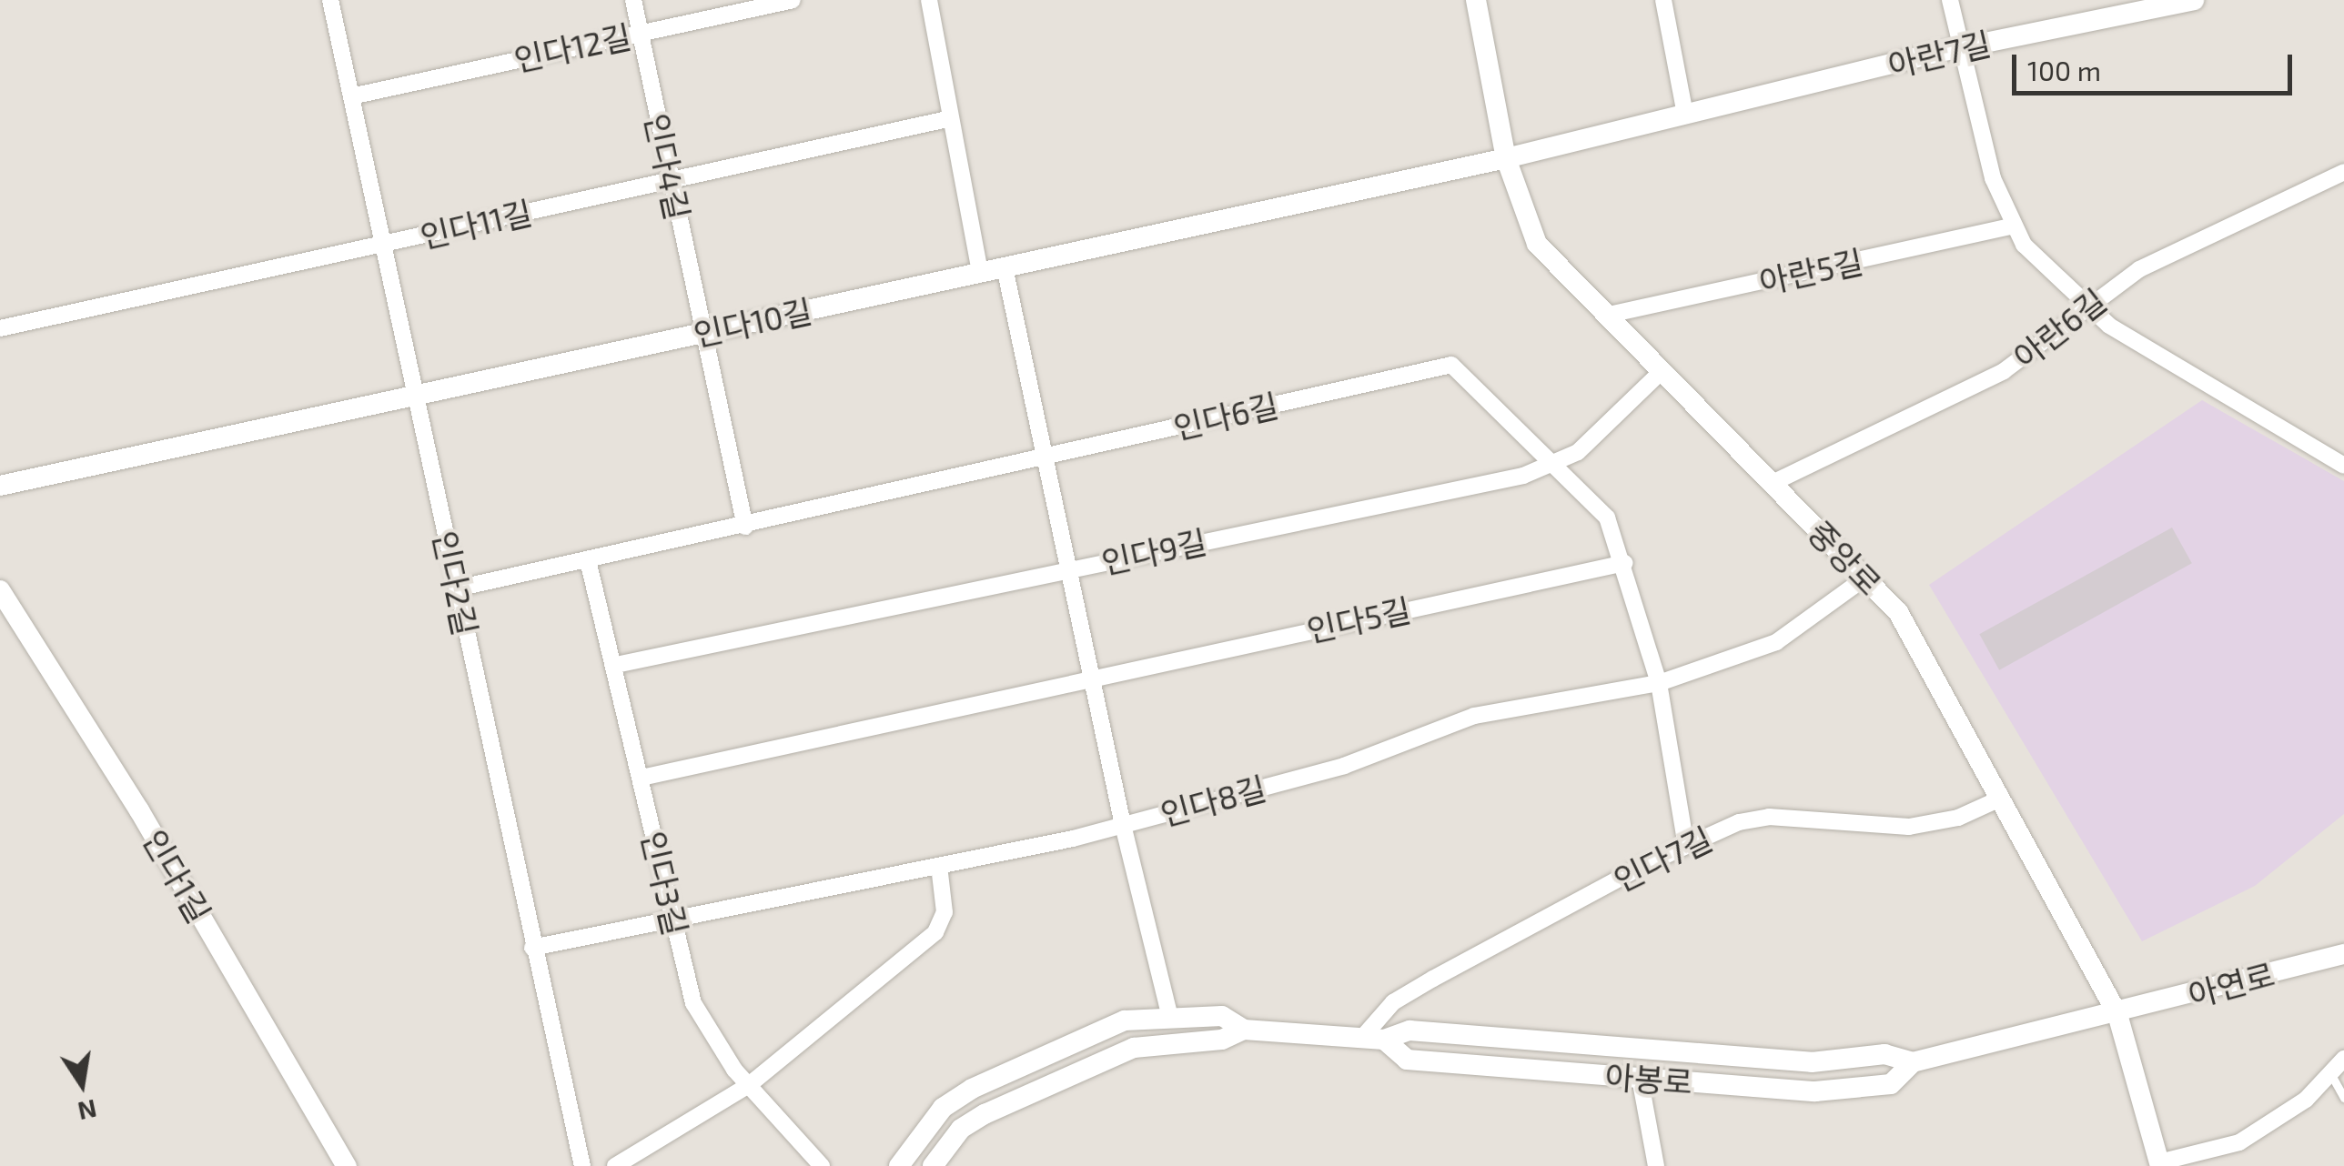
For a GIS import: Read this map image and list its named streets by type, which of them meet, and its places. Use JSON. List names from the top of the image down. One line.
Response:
{"streets":{"main road":["아란7길","인다10길","중앙로","인다1길","아연로","아봉로"],"street":["인다12길","인다4길","인다11길","아란5길","아란6길","인다6길","인다9길","인다2길","인다5길","인다8길","인다7길","인다3길"]},"crossings":[["인다12길","인다4길"],["인다12길","인다2길"],["아란7길","인다10길"],["아란7길","중앙로"],["인다4길","인다11길"],["인다4길","인다10길"],["인다4길","인다6길"],["인다11길","인다2길"],["아란5길","중앙로"],["인다10길","중앙로"],["인다10길","인다2길"],["아란6길","중앙로"],["인다6길","인다9길"],["인다6길","인다2길"],["인다6길","인다5길"],["인다6길","인다8길"],["인다6길","인다7길"],["인다6길","인다3길"],["인다9길","중앙로"],["인다9길","인다3길"],["중앙로","인다8길"],["중앙로","인다7길"],["중앙로","아연로"],["중앙로","아봉로"],["인다2길","인다8길"],["인다5길","인다3길"],["인다8길","인다3길"],["인다7길","아봉로"],["아연로","아봉로"]],"scale_bar":"100 m","north":"bottom"}
